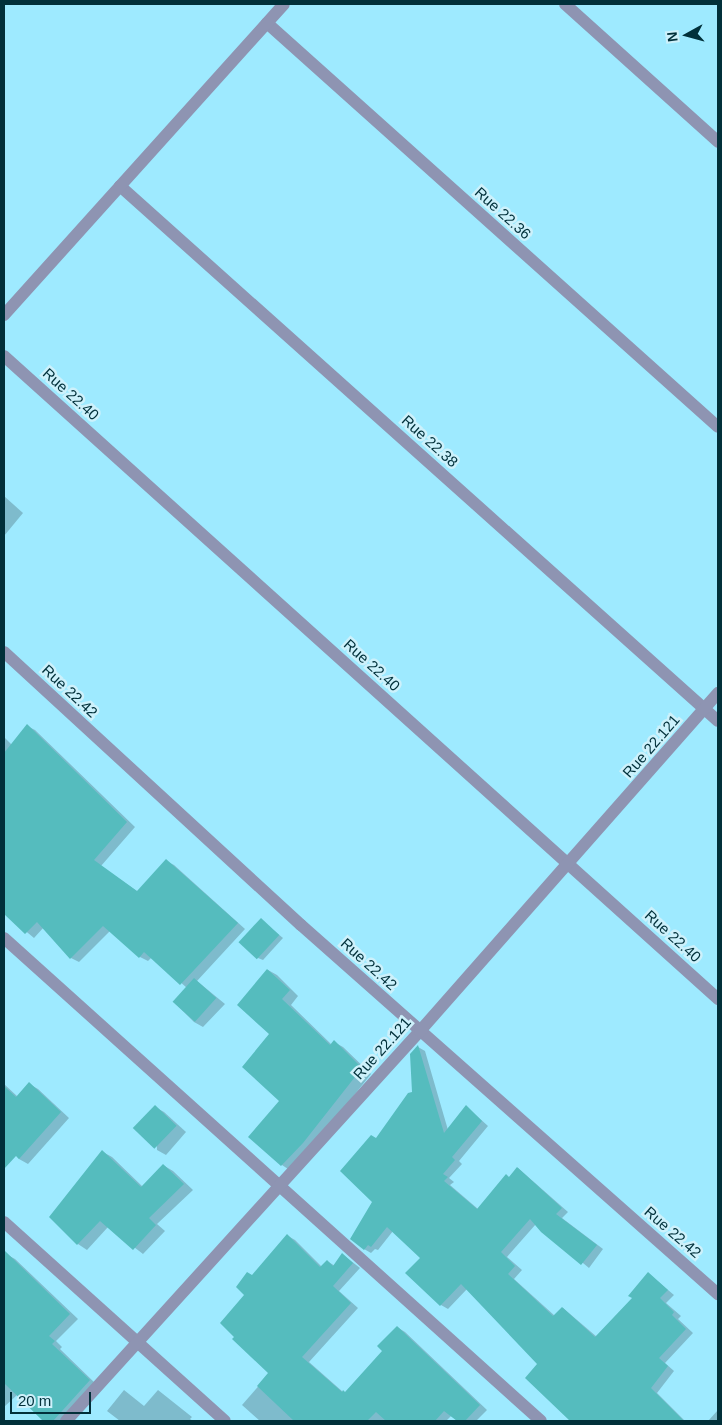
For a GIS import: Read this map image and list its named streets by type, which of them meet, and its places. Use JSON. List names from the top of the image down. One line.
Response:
{"streets":{"street":["Rue 22.36","Rue 22.40","Rue 22.38","Rue 22.42","Rue 22.121"]},"crossings":[["Rue 22.40","Rue 22.121"],["Rue 22.38","Rue 22.121"],["Rue 22.42","Rue 22.121"]],"scale_bar":"20 m","north":"left"}
